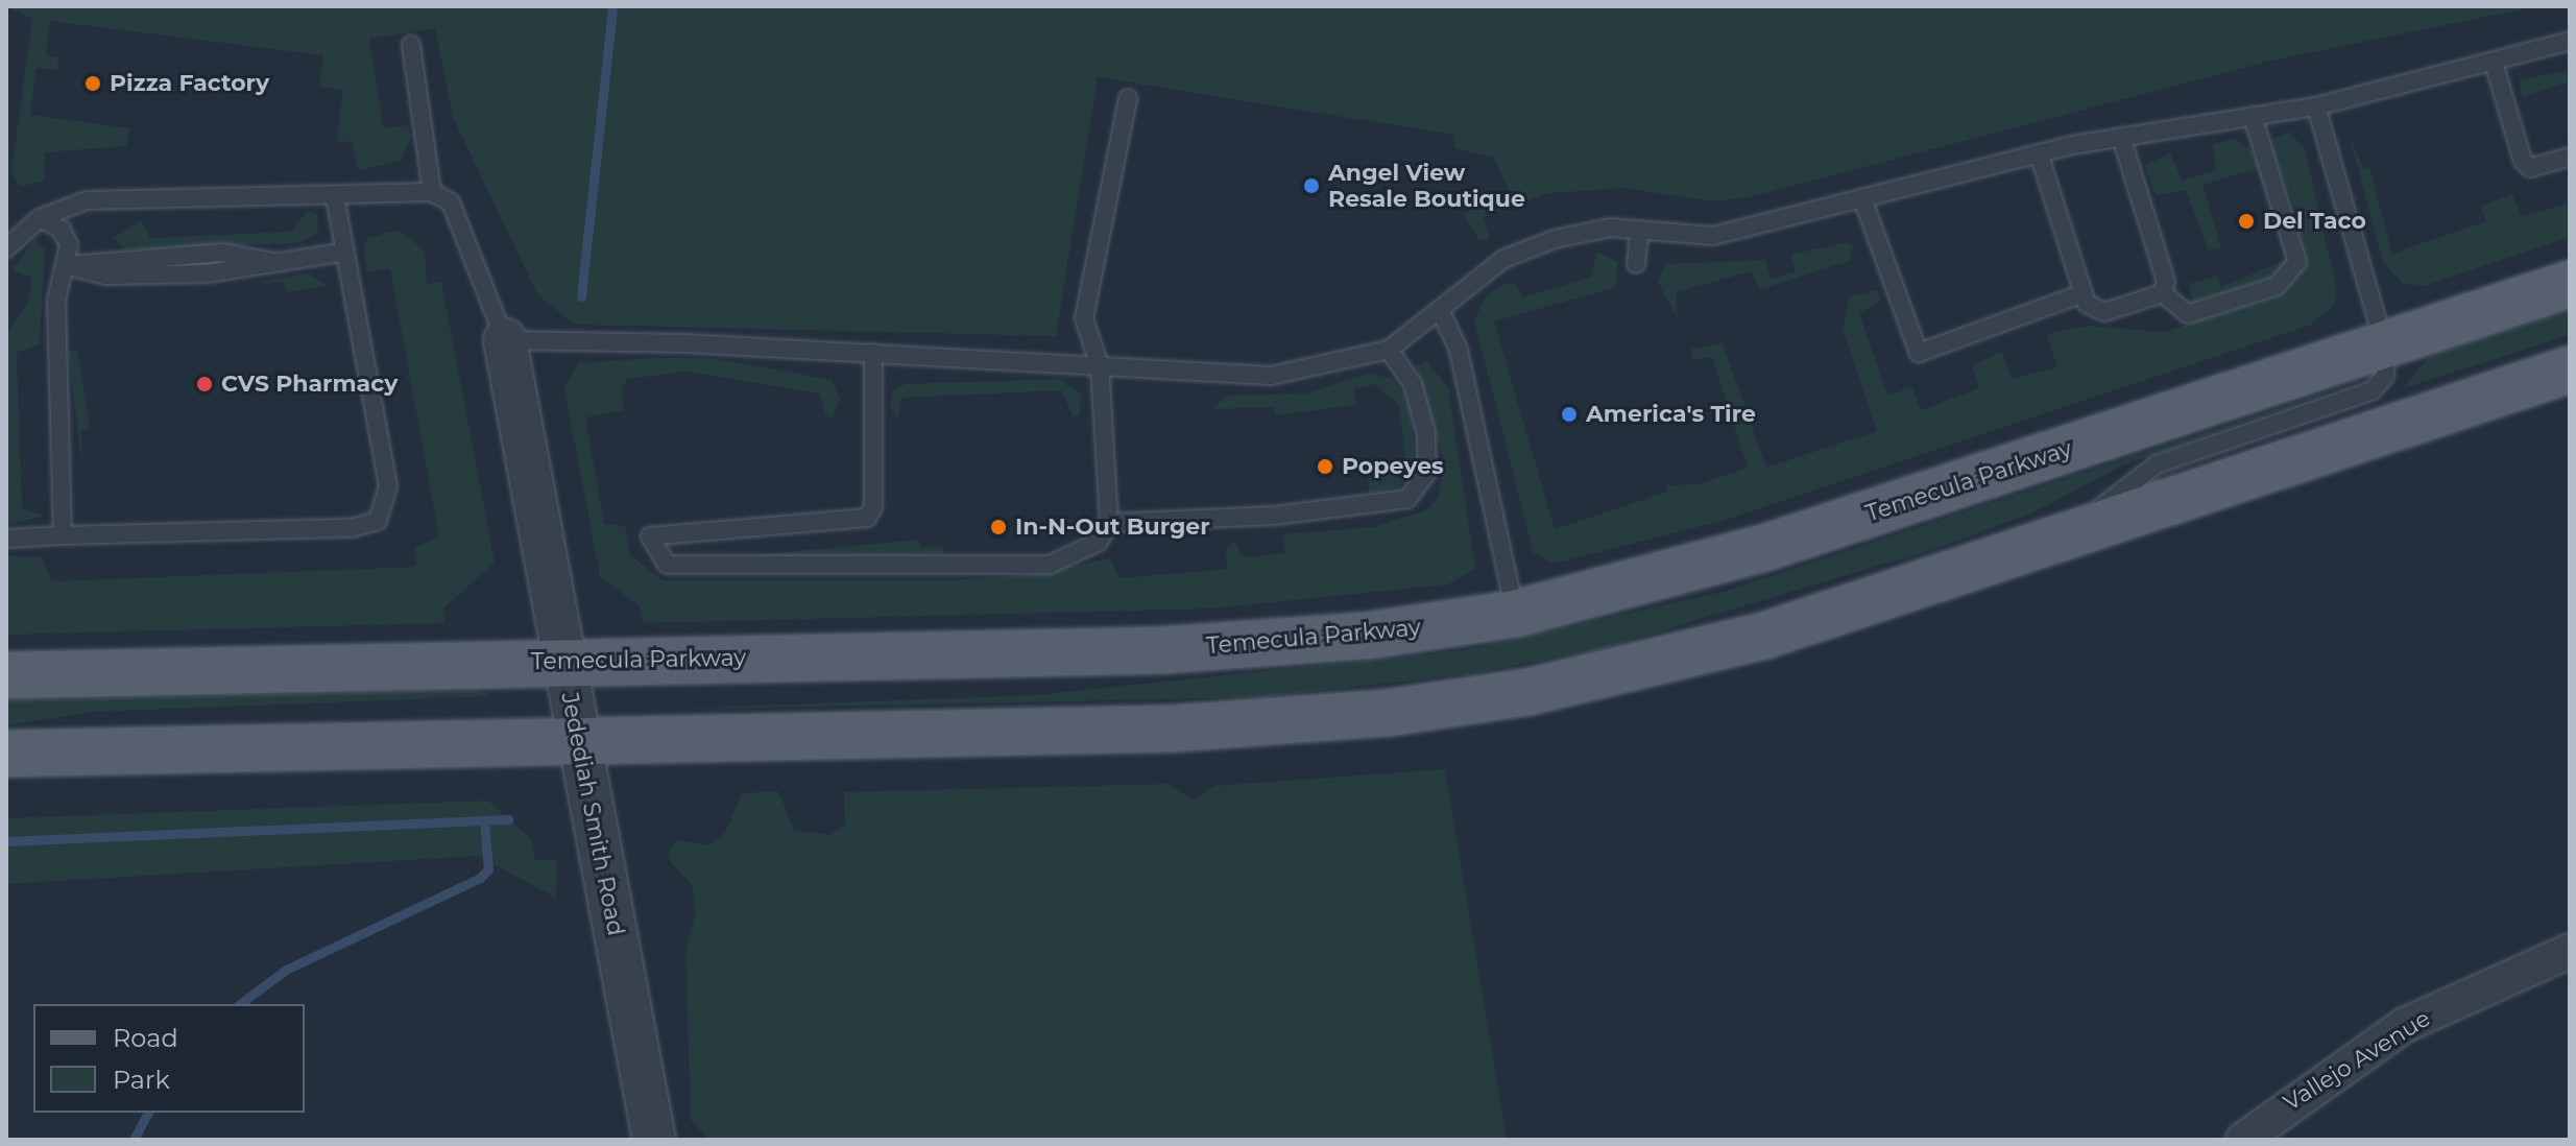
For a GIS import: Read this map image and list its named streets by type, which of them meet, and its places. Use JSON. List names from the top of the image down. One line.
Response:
{"streets":{"main road":["Temecula Parkway"],"street":["Jedediah Smith Road","Vallejo Avenue"]},"crossings":[["Temecula Parkway","Jedediah Smith Road"]],"places":["Pizza Factory","Angel View Resale Boutique","Del Taco","CVS Pharmacy","America's Tire","Popeyes","In-N-Out Burger"],"legend":["Road","Park"]}
